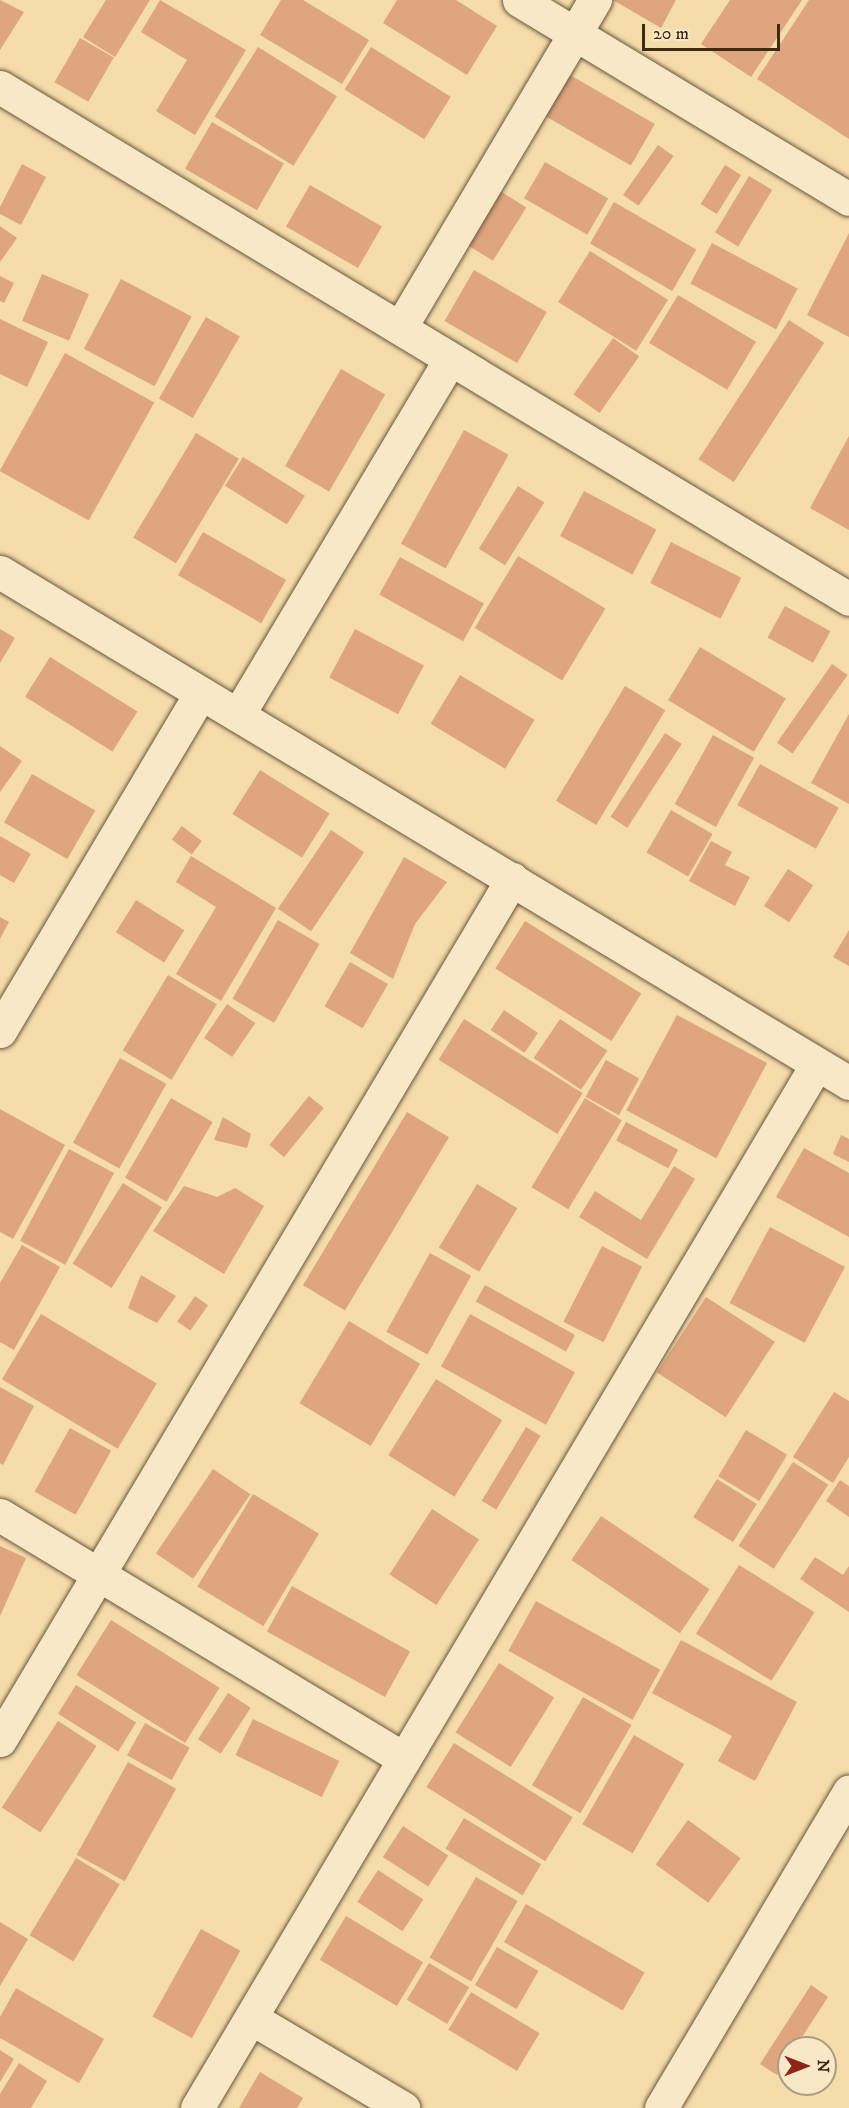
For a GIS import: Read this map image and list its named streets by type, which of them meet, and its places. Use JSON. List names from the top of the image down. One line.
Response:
{"scale_bar":"20 m","north":"right"}
